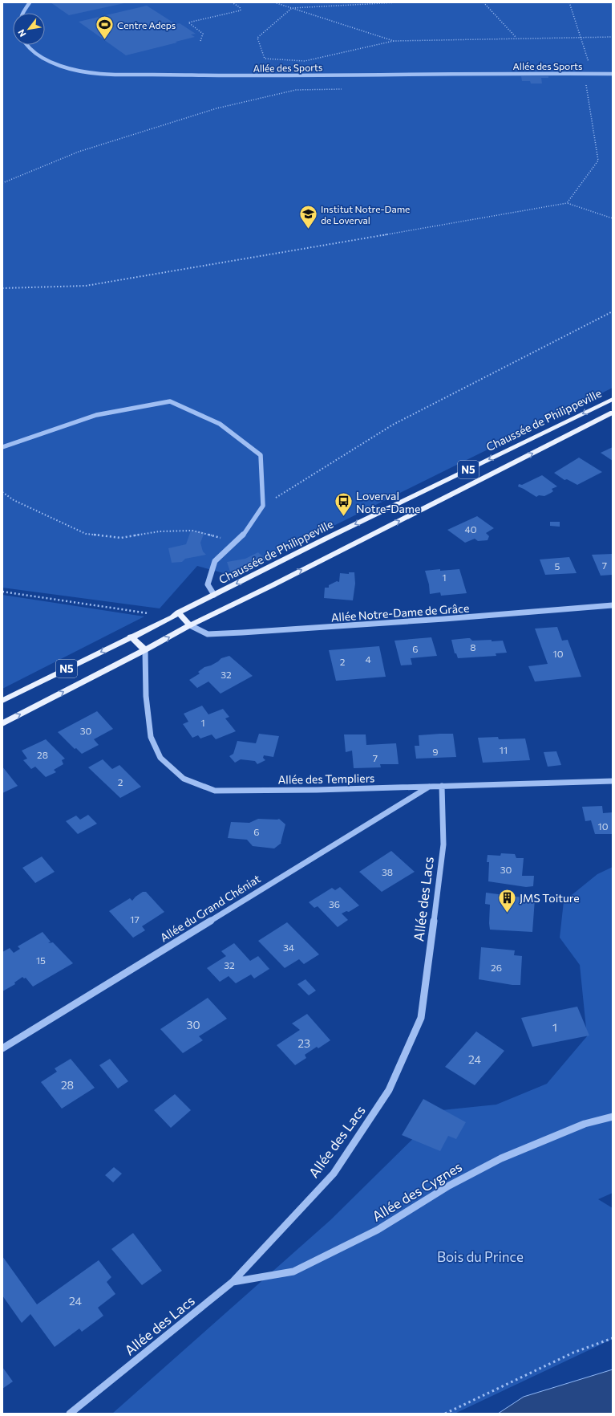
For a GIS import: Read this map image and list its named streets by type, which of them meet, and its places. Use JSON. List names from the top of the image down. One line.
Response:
{"streets":{"main road":["Chaussée de Philippeville","N5"],"street":["Allée des Sports","Allée Notre-Dame de Grâce","Allée des Templiers","Allée des Lacs","Allée du Grand Chéniat","Allée des Cygnes"]},"crossings":[["N5","Allée Notre-Dame de Grâce"],["N5","Allée des Templiers"],["Allée des Templiers","Allée des Lacs"],["Allée des Templiers","Allée du Grand Chéniat"],["Allée des Lacs","Allée des Cygnes"]],"parks":["Bois du Prince"],"places":{"sports":["Centre Adeps"],"school or university":["Institut Notre-Dame de Loverval"],"bus stop":["Loverval Notre-Dame"],"building":["JMS Toiture"]},"house_numbers":["40","7","5","1","8","6","10","4","2","32","1","30","11","9","28","7","2","10","6","30","38","36","17","34","15","32","26","30","1","23","24","28","24"],"north":"bottom left"}
